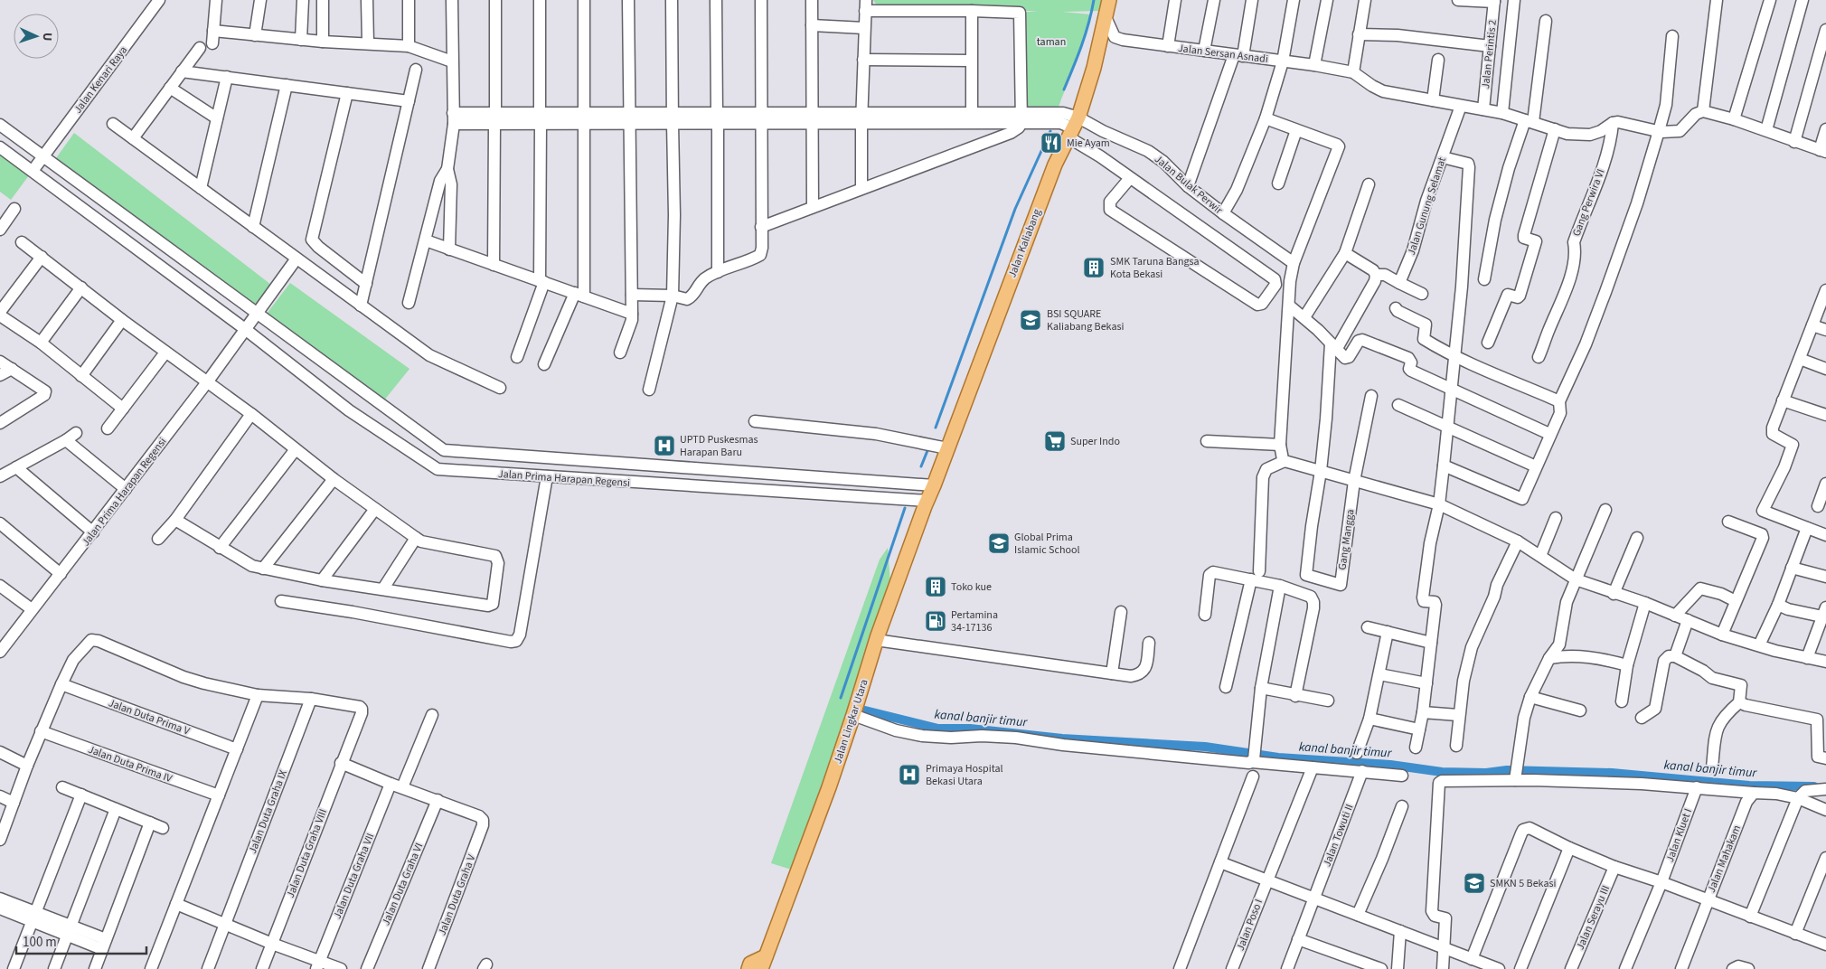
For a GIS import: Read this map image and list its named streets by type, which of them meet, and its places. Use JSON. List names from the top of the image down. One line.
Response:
{"streets":{"main road":["Jalan Kaliabang","Jalan Lingkar Utara"],"street":["Jalan Sersan Asnadi","Jalan Perintis 2","Jalan Kenari Raya","Jalan Bulak Perwir","Gang Perwira VI","Jalan Gunung Selamat","Jalan Prima Harapan Regensi","Gang Mangga","Jalan Duta Prima V","Jalan Duta Prima IV","Jalan Duta Graha IX","Jalan Towuti II","Jalan Kluet I","Jalan Duta Graha VIII","Jalan Mahakam","Jalan Duta Graha VII","Jalan Duta Graha VI","Jalan Duta Graha V","Jalan Serayu III","Jalan Poso I"]},"crossings":[["Jalan Sersan Asnadi","Jalan Kaliabang"],["Jalan Kenari Raya","Jalan Prima Harapan Regensi"],["Jalan Bulak Perwir","Jalan Kaliabang"],["Jalan Kaliabang","Jalan Prima Harapan Regensi"],["Jalan Kaliabang","Jalan Lingkar Utara"],["Jalan Prima Harapan Regensi","Jalan Lingkar Utara"],["Jalan Duta Graha IX","Jalan Duta Graha VIII"],["Jalan Duta Graha VI","Jalan Duta Graha V"]],"water":["kanal banjir timur"],"parks":["taman"],"places":{"restaurant":["Mie Ayam"],"building":["SMK Taruna Bangsa Kota Bekasi","Toko kue"],"school or university":["BSI SQUARE Kaliabang Bekasi","Global Prima Islamic School","SMKN 5 Bekasi"],"supermarket":["Super Indo"],"hospital":["UPTD Puskesmas Harapan Baru","Primaya Hospital Bekasi Utara"],"fuel station":["Pertamina 34-17136"]},"scale_bar":"100 m","north":"right"}
